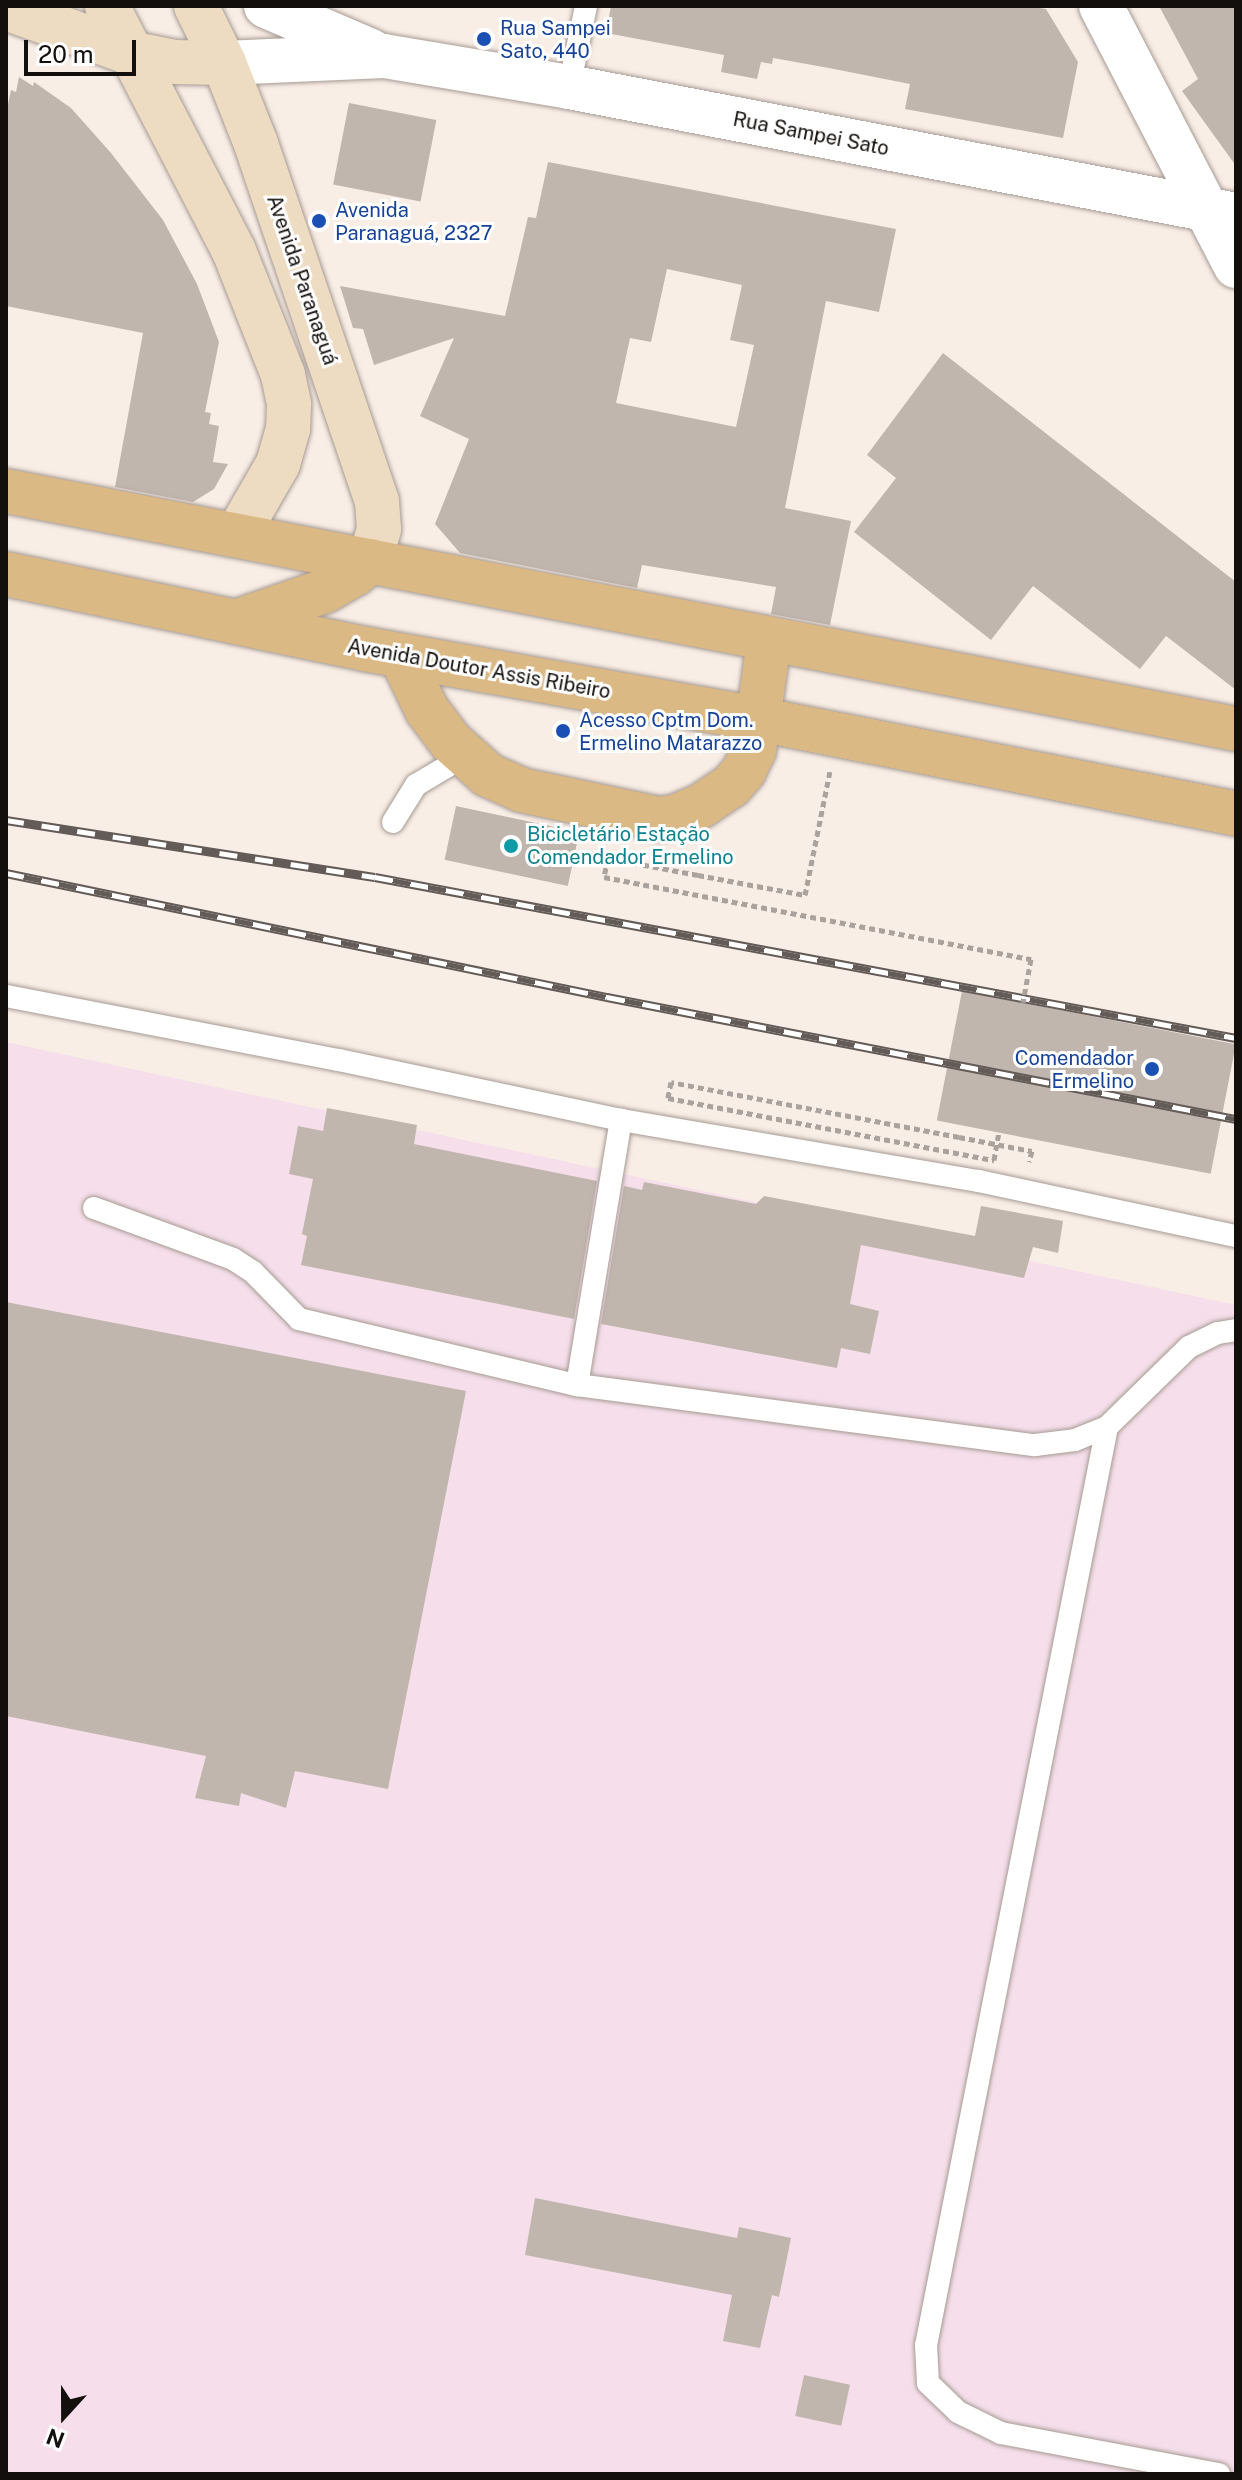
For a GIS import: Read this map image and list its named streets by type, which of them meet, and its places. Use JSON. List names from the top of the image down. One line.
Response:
{"streets":{"main road":["Avenida Paranaguá","Avenida Doutor Assis Ribeiro"],"street":["Rua Sampei Sato"]},"crossings":[["Rua Sampei Sato","Avenida Paranaguá"]],"places":["Rua Sampei Sato, 440","Avenida Paranaguá, 2327","Acesso Cptm Dom. Ermelino Matarazzo","Bicicletário Estação Comendador Ermelino","Comendador Ermelino"],"scale_bar":"20 m","north":"bottom"}
